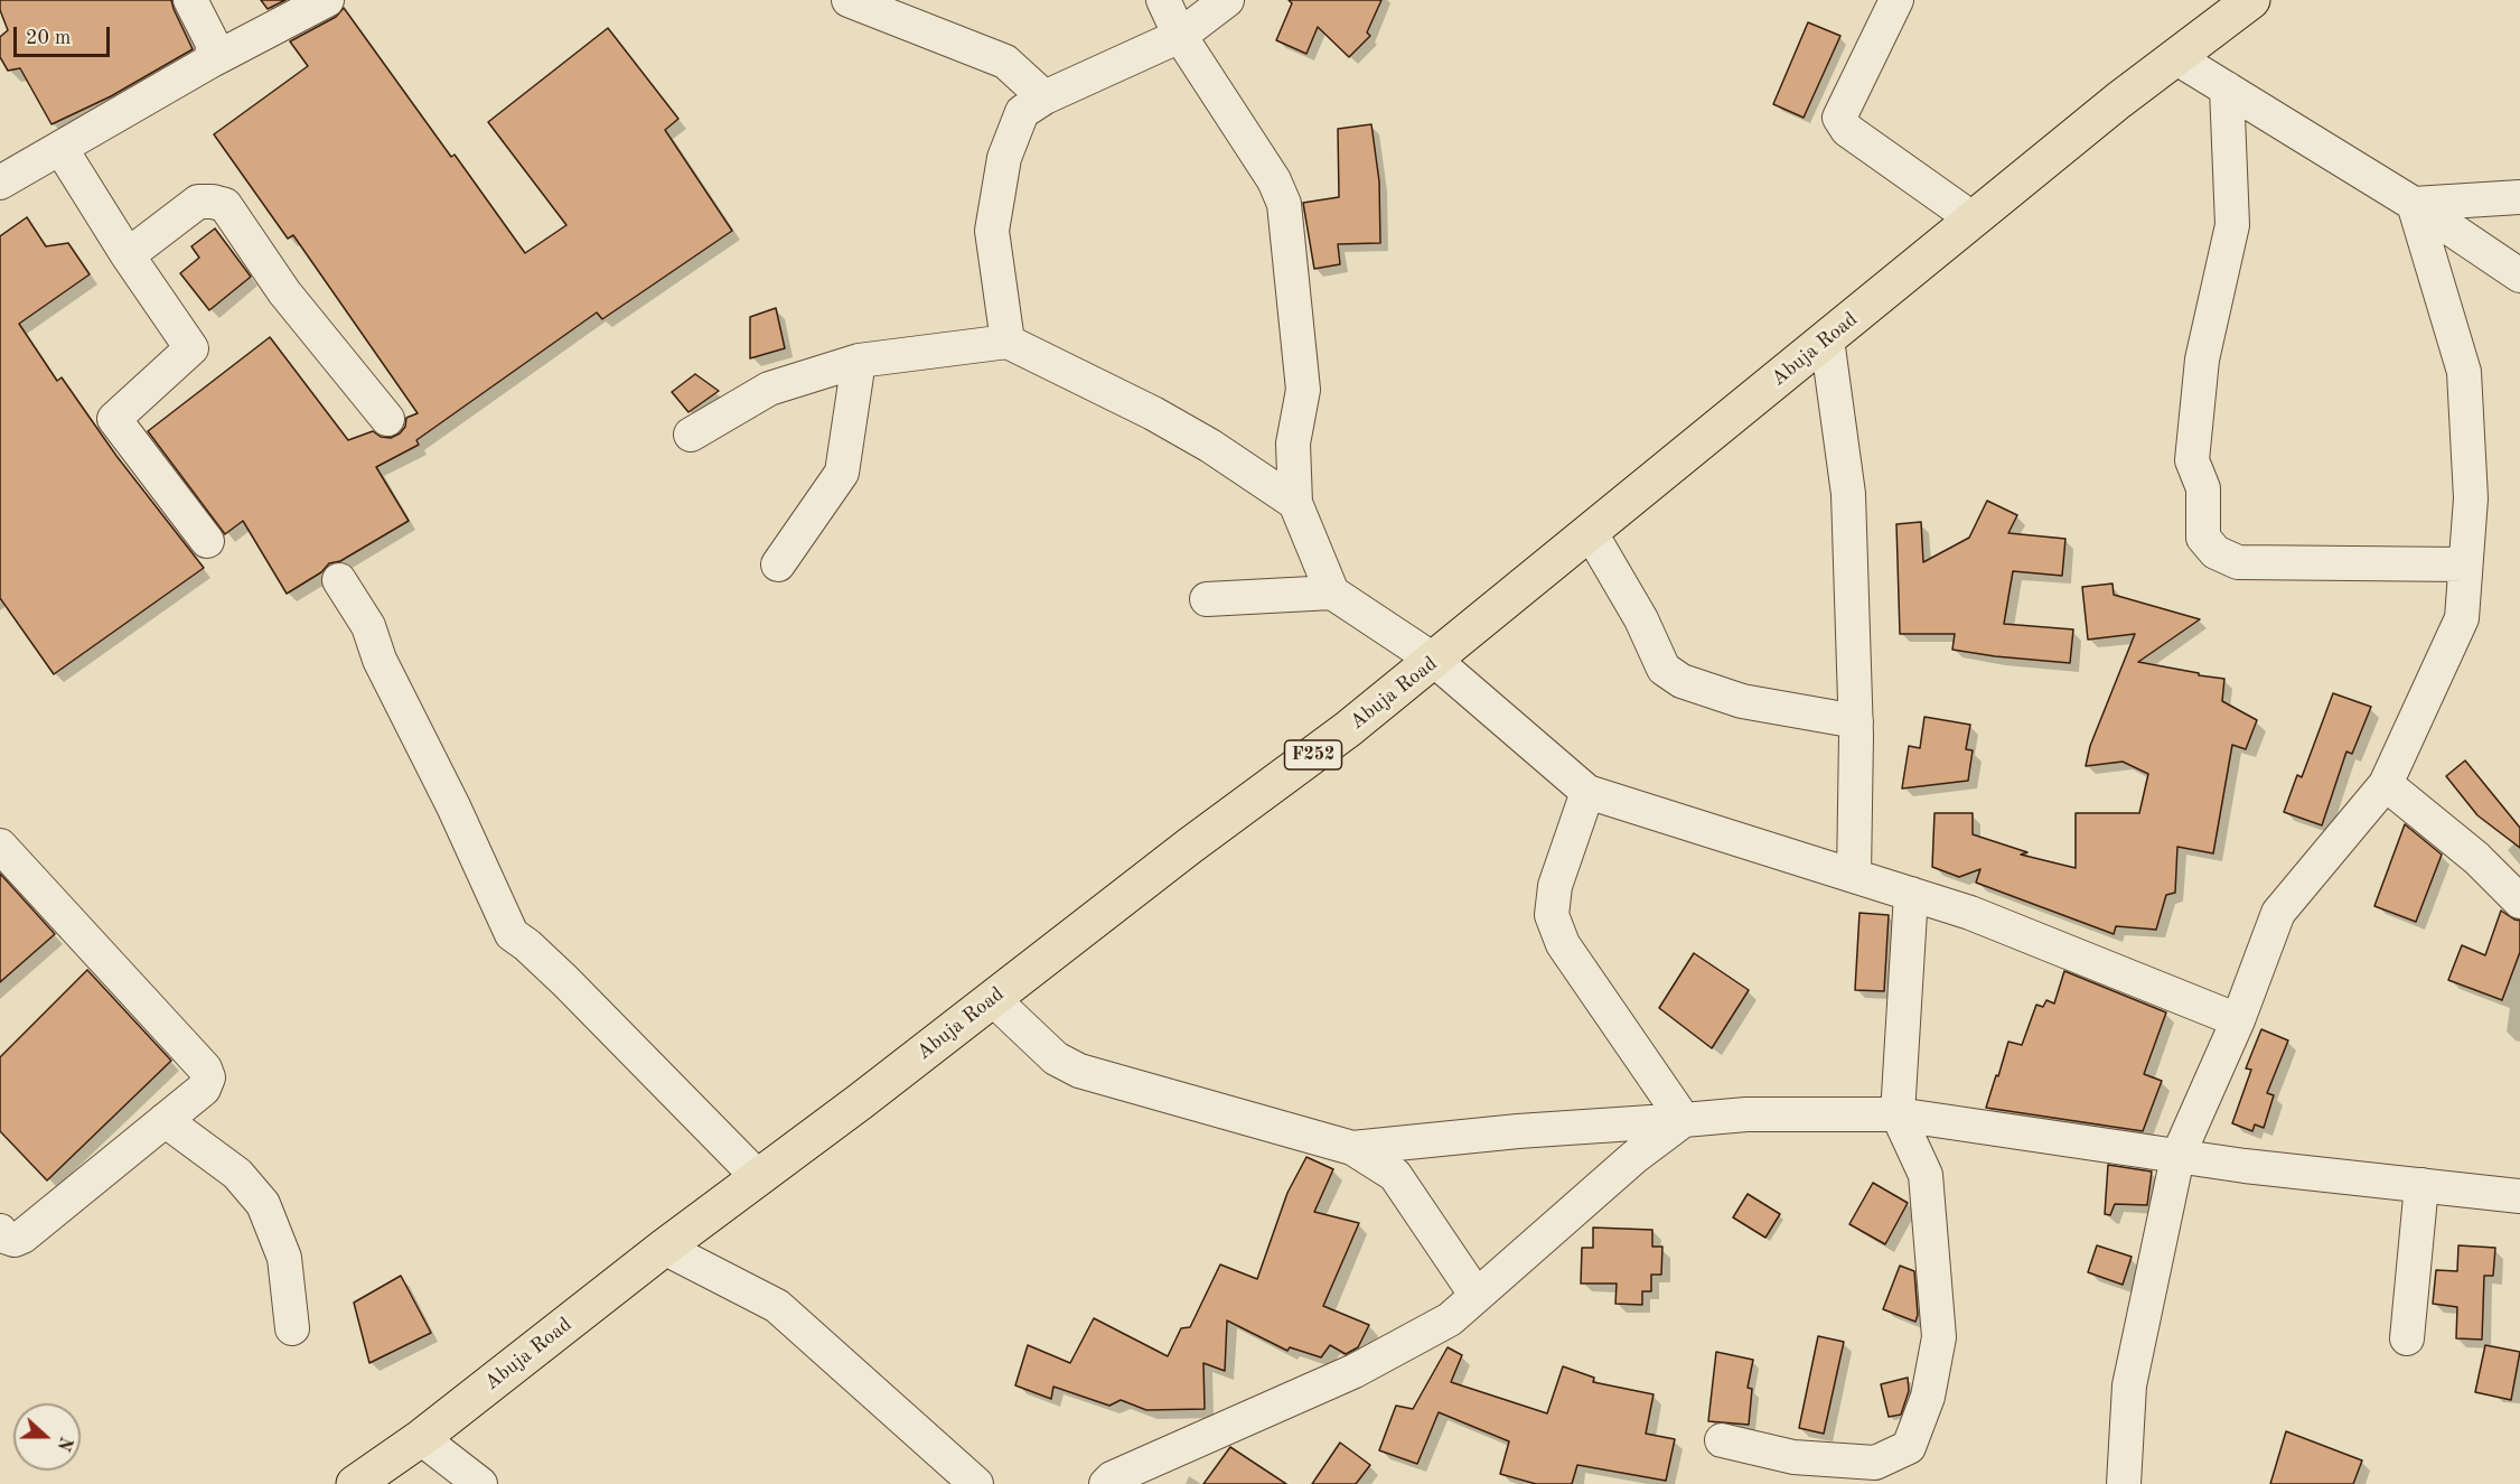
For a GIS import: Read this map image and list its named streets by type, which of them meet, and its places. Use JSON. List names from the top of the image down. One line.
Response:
{"streets":{"main road":["Abuja Road","F252"]},"scale_bar":"20 m","north":"right"}
